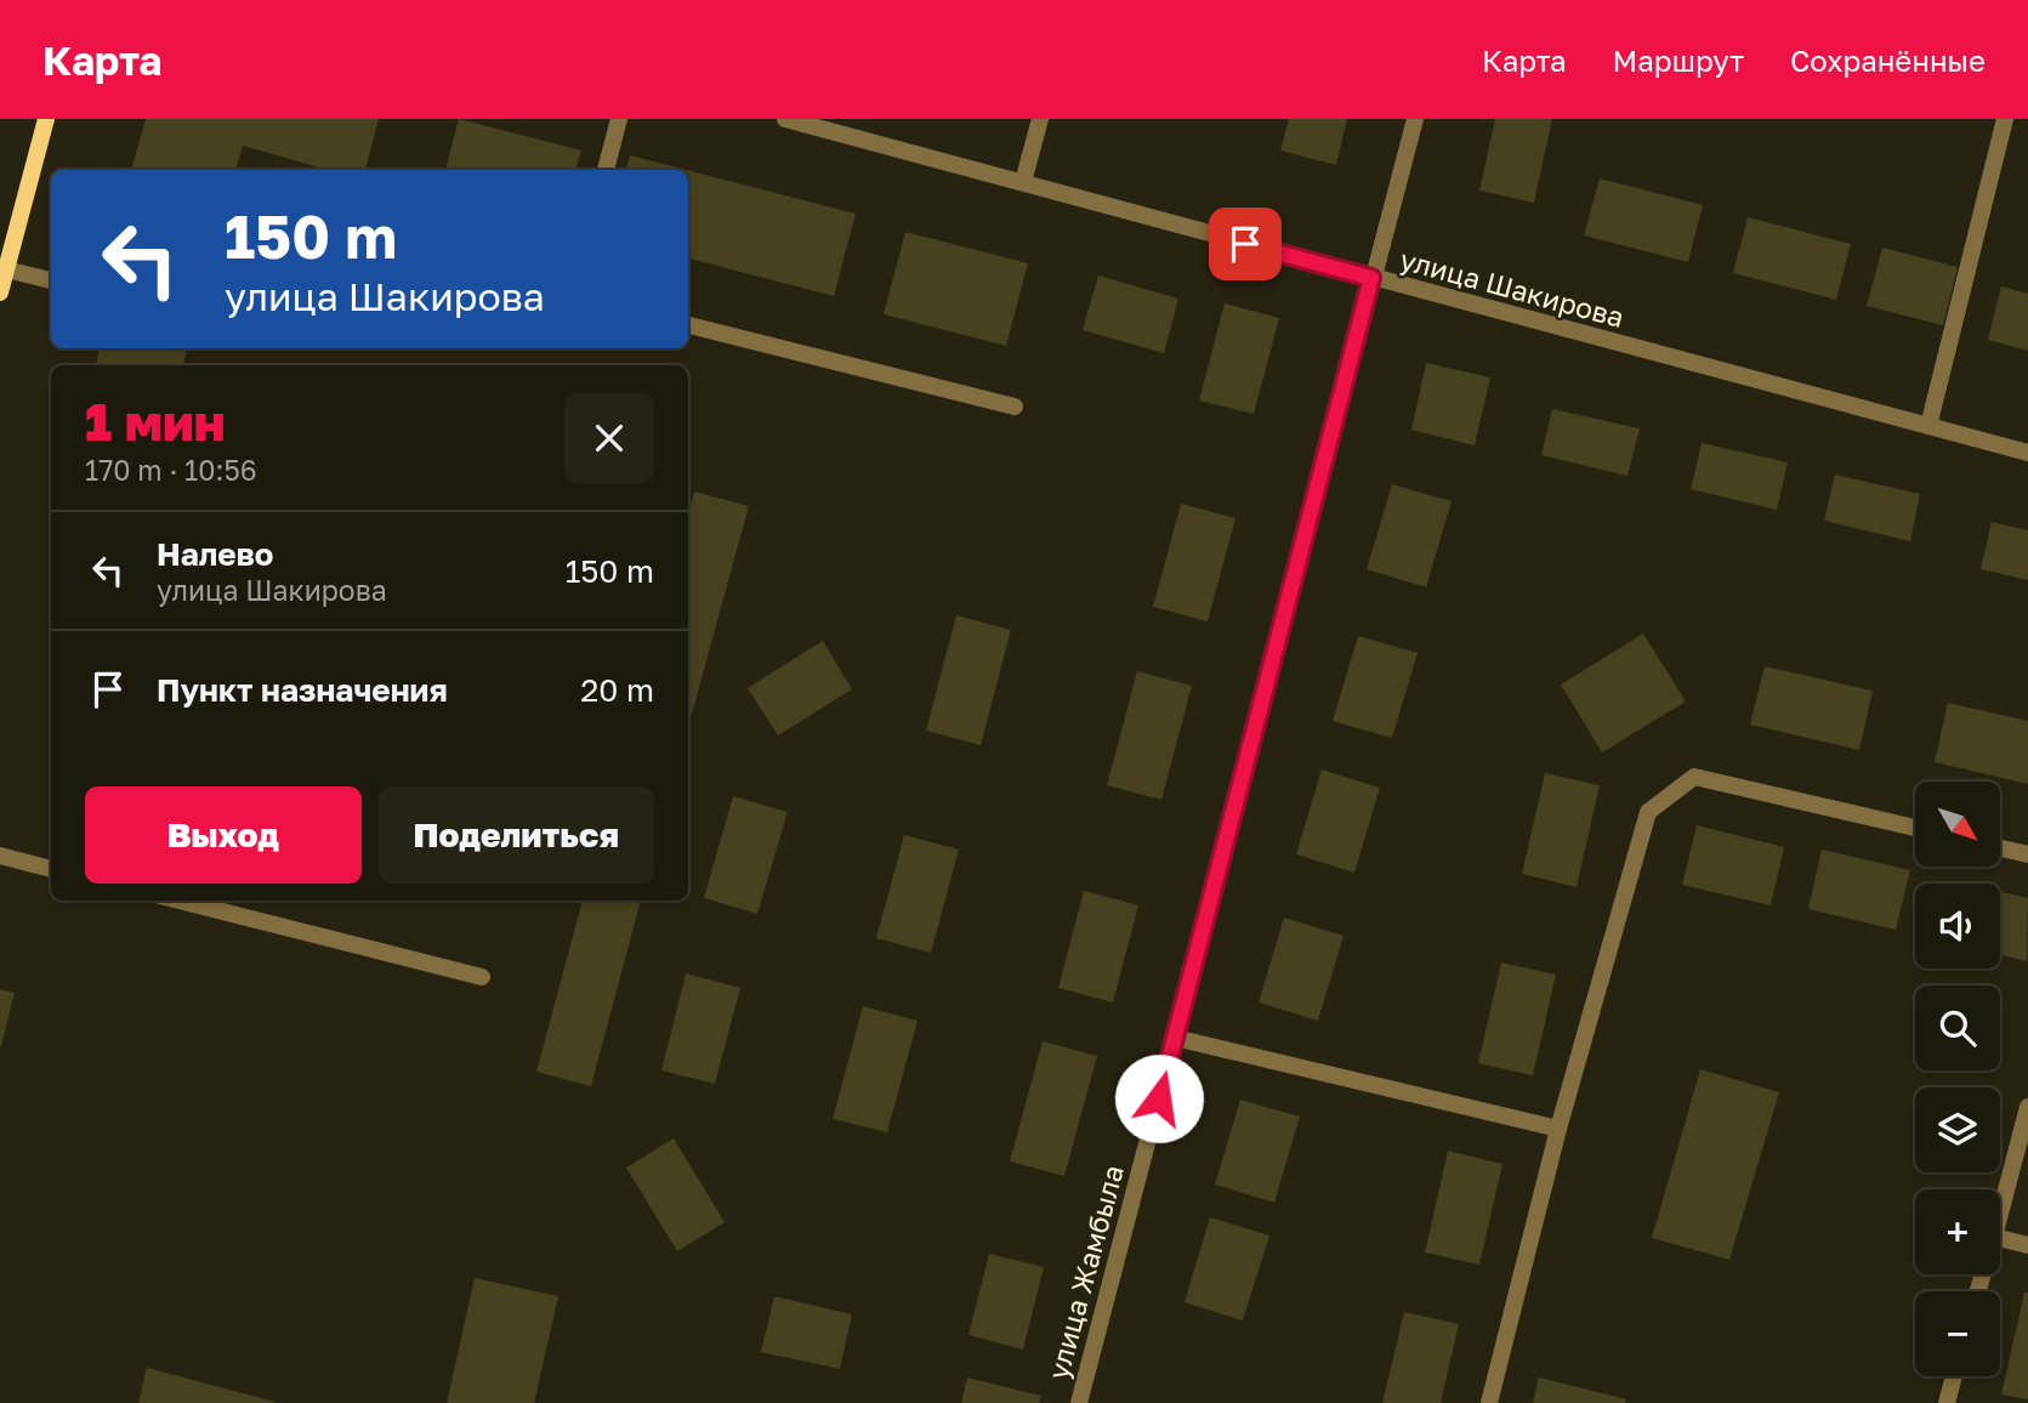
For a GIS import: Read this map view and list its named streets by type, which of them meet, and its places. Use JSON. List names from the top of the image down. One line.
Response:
{"streets":{"street":["улица Шакирова","улица Жамбыла"]},"crossings":[["улица Шакирова","улица Жамбыла"]],"north":"bottom right","page":{"header":"Карта","nav":["Карта","Маршрут","Сохранённые"],"turn":["150 m","улица Шакирова"],"heading":["1 мин","170 m · 10:56"],"list":[{"name":"Налево","note":"улица Шакирова","value":"150 m"},{"name":"Пункт назначения","value":"20 m"}],"buttons":["Выход","Поделиться"],"map_buttons":["+","−"]}}
